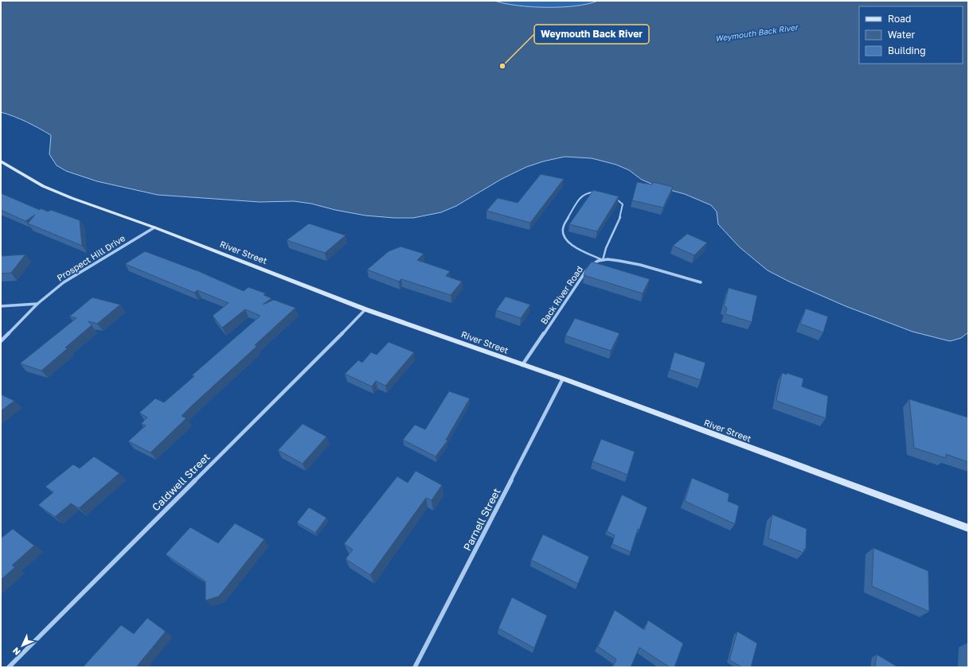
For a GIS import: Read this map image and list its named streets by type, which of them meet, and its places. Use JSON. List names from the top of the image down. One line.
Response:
{"streets":{"street":["River Street","Prospect Hill Drive","Back River Road","Caldwell Street","Parnell Street"]},"crossings":[["River Street","Prospect Hill Drive"],["River Street","Back River Road"],["River Street","Caldwell Street"],["River Street","Parnell Street"]],"water":["Weymouth Back River"],"places":["Weymouth Back River"],"legend":["Road","Water","Building"],"north":"bottom left"}
